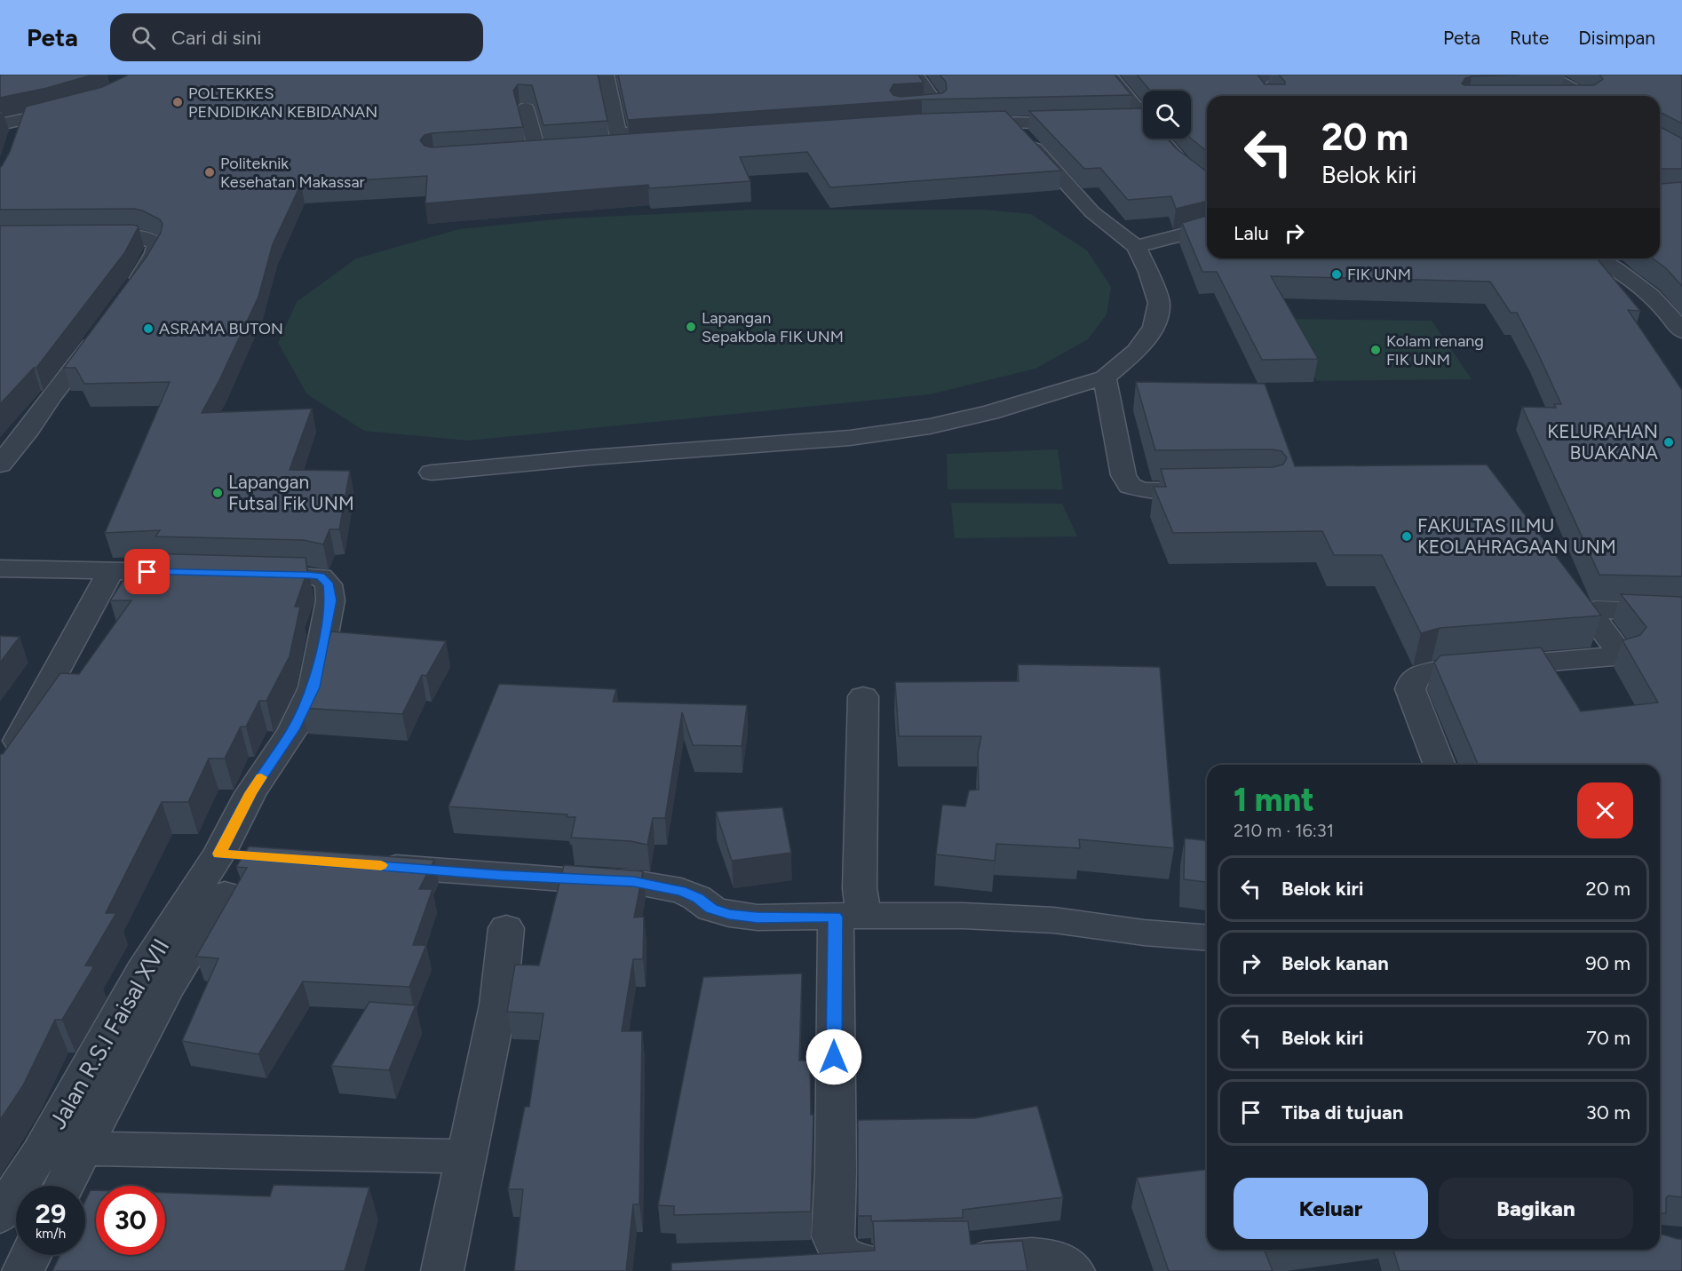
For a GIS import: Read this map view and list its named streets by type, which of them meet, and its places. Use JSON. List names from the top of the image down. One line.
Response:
{"streets":{"street":["Jalan R.S.I Faisal XVII"]},"places":["POLTEKKES PENDIDIKAN KEBIDANAN","Politeknik Kesehatan Makassar","FIK UNM","Lapangan Sepakbola FIK UNM","ASRAMA BUTON","Kolam renang FIK UNM","KELURAHAN BUAKANA","Lapangan Futsal Fik UNM","FAKULTAS ILMU KEOLAHRAGAAN UNM"],"page":{"header":"Peta","search":"Cari di sini","nav":["Peta","Rute","Disimpan"],"turn":["20 m","Belok kiri"],"then":"Lalu","heading":["1 mnt","210 m · 16:31"],"list":[{"name":"Belok kiri","value":"20 m"},{"name":"Belok kanan","value":"90 m"},{"name":"Belok kiri","value":"70 m"},{"name":"Tiba di tujuan","value":"30 m"}],"buttons":["Keluar","Bagikan"],"speed":"29 km/h","limit":"30"}}
